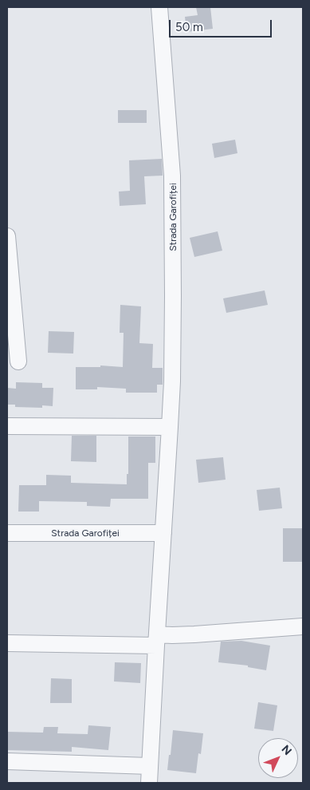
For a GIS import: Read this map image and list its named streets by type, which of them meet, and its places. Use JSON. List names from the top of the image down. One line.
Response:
{"streets":{"street":["Strada Garofiței"]},"scale_bar":"50 m","north":"top right"}
